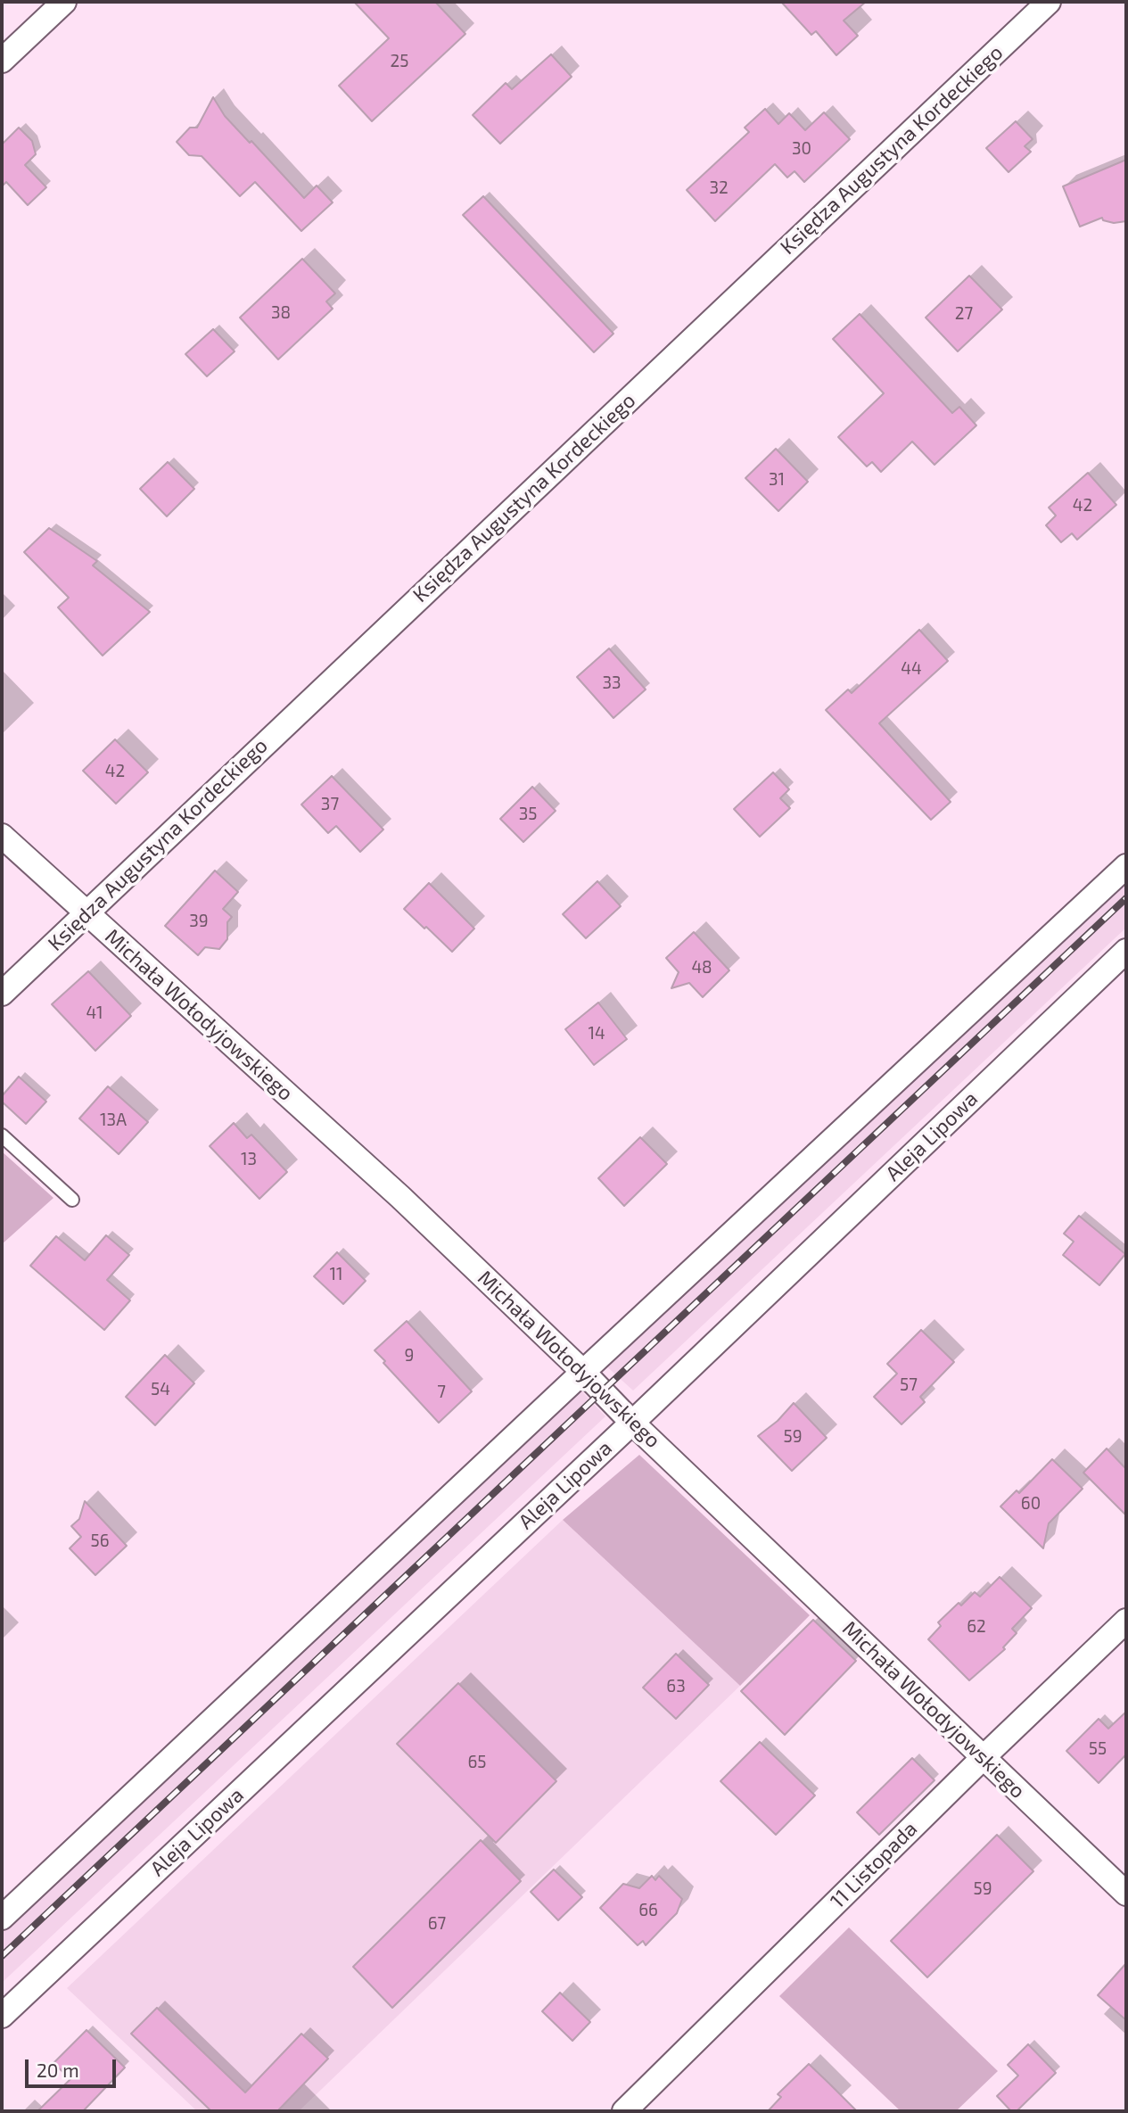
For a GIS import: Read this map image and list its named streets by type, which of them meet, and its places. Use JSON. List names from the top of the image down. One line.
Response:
{"streets":{"street":["Księdza Augustyna Kordeckiego","Michała Wołodyjowskiego","Aleja Lipowa","11 Listopada"]},"crossings":[["Księdza Augustyna Kordeckiego","Michała Wołodyjowskiego"],["Michała Wołodyjowskiego","Aleja Lipowa"],["Michała Wołodyjowskiego","11 Listopada"]],"house_numbers":["25","30","32","38","27","31","42","44","33","42","37","35","39","48","41","14","13A","13","11","9","57","54","7","59","60","56","62","63","55","65","59","66","67"],"scale_bar":"20 m"}
